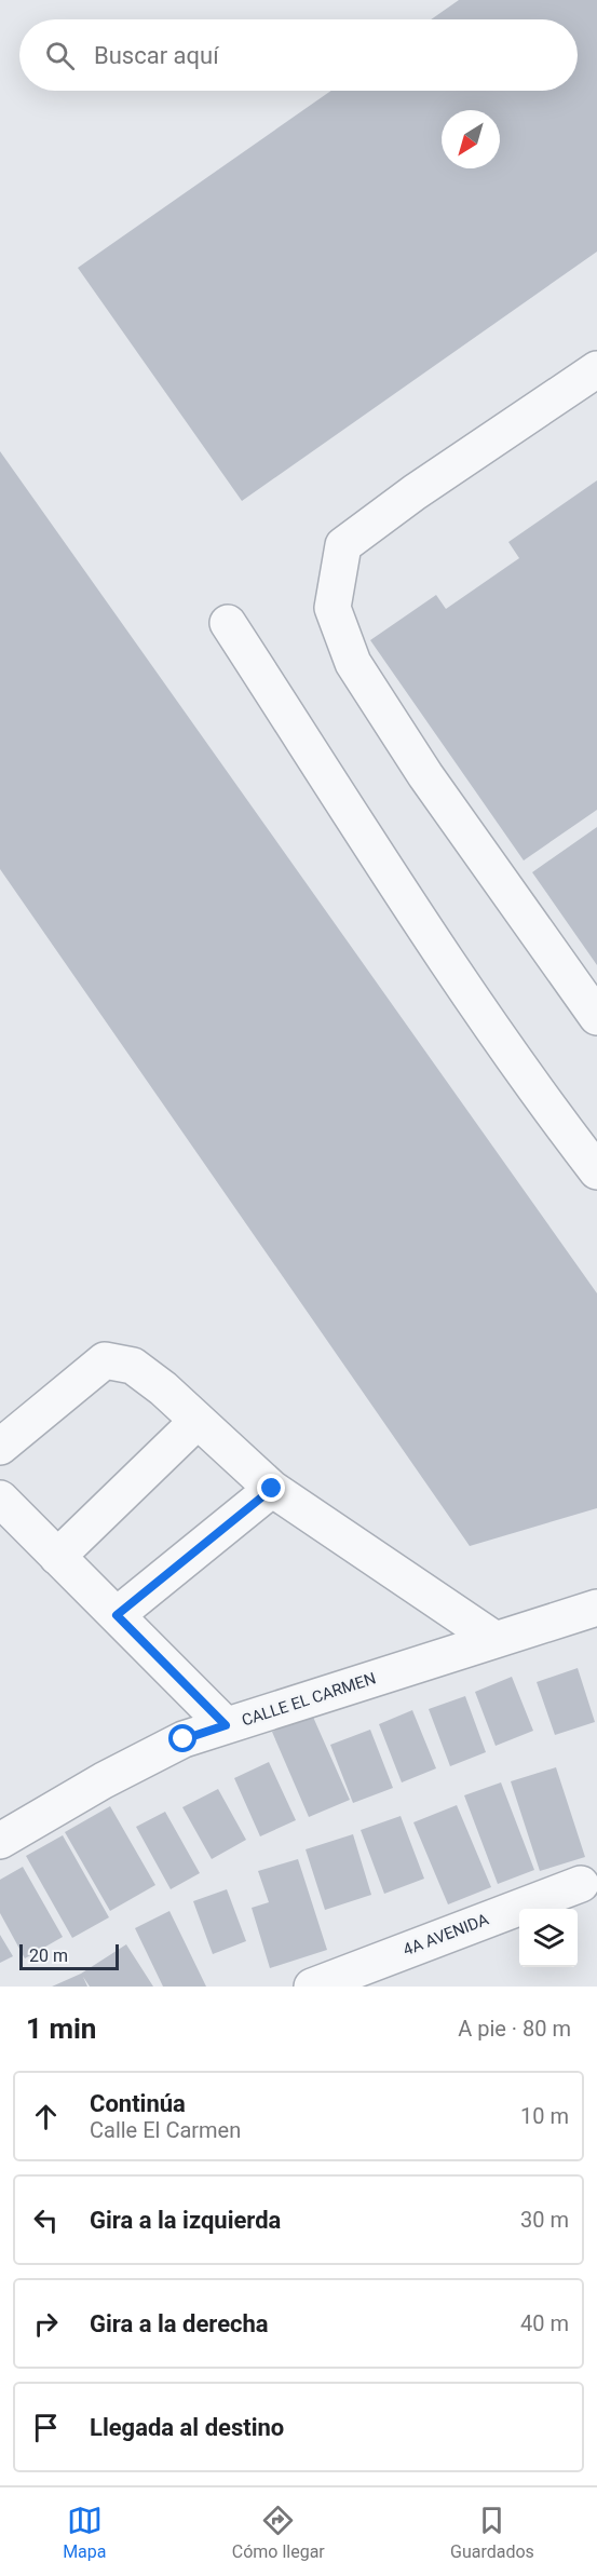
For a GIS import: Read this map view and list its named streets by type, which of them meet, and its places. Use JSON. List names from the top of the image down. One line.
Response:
{"streets":{"street":["CALLE EL CARMEN","4A AVENIDA"]},"scale_bar":"20 m","north":"bottom left","page":{"search":"Buscar aquí","scale":"20 m","heading":["1 min","A pie · 80 m"],"list":[["Continúa","Calle El Carmen","10 m"],["Gira a la izquierda","30 m"],["Gira a la derecha","40 m"],"Llegada al destino"],"nav":["Mapa","Cómo llegar","Guardados"]}}
